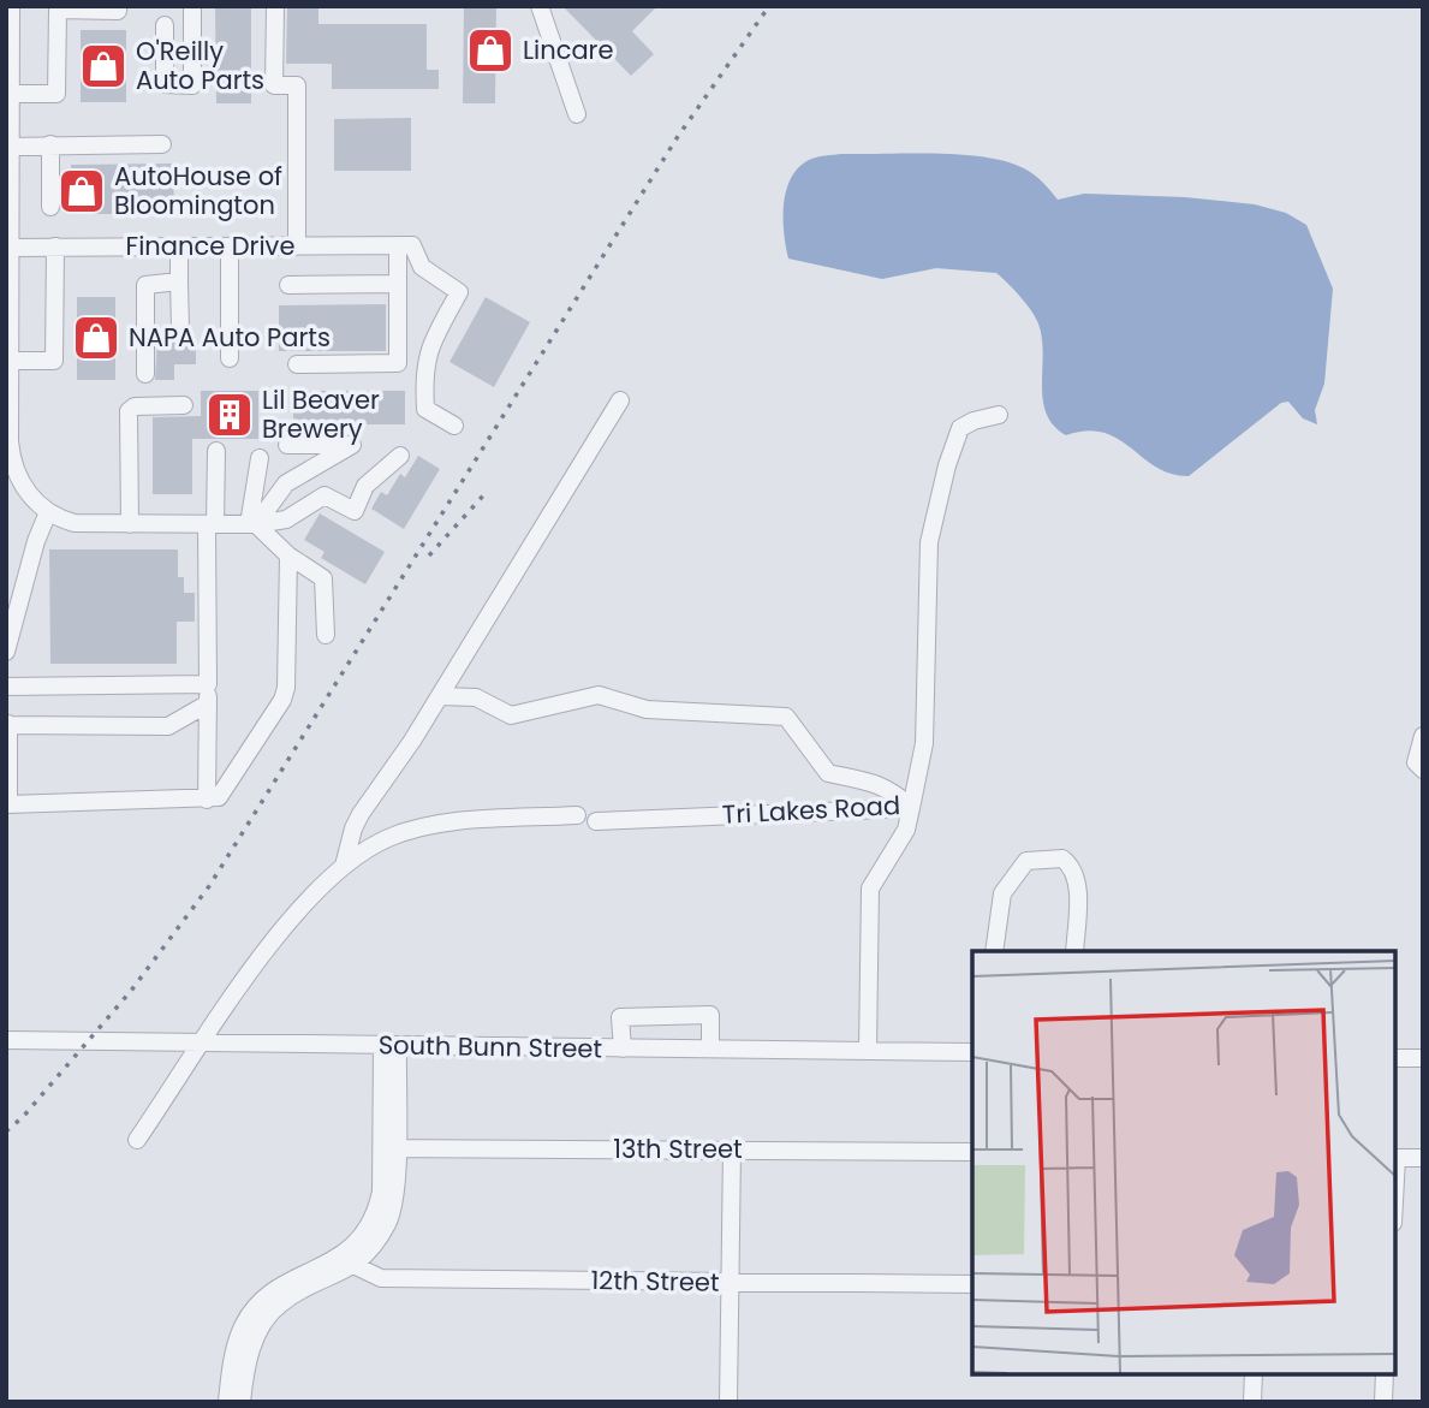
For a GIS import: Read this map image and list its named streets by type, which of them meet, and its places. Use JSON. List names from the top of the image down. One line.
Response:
{"streets":{"street":["Finance Drive","Tri Lakes Road","South Bunn Street","13th Street","12th Street"]},"places":{"shop":["Lincare","O'Reilly Auto Parts","AutoHouse of Bloomington","NAPA Auto Parts"],"building":["Lil Beaver Brewery"]}}
